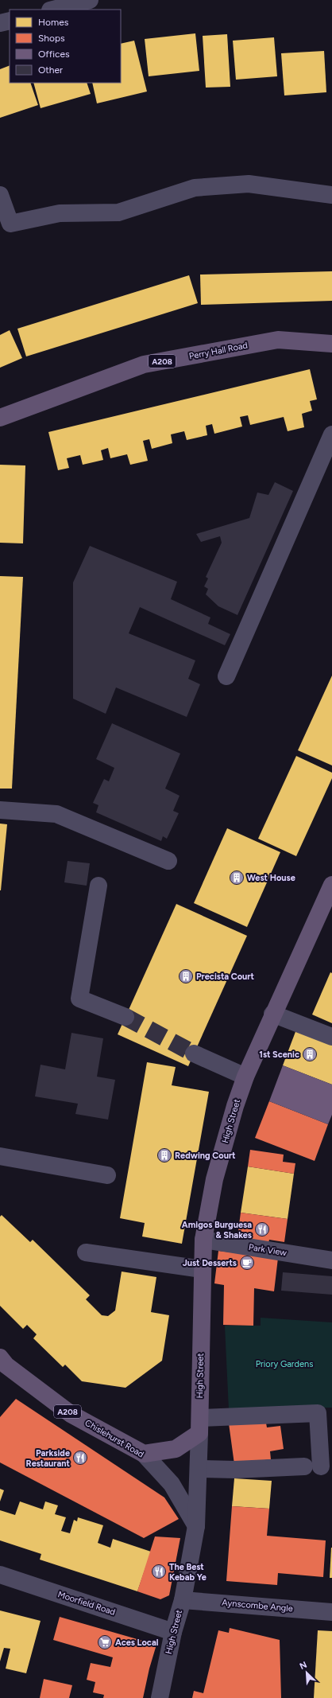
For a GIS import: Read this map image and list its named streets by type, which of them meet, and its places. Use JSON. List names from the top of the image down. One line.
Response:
{"streets":{"main road":["Perry Hall Road","A208","High Street","Chislehurst Road"],"street":["Park View","Moorfield Road","Aynscombe Angle"]},"crossings":[["High Street","Park View"],["High Street","Chislehurst Road"],["High Street","Moorfield Road"],["High Street","Aynscombe Angle"]],"parks":["Priory Gardens"],"places":{"building":["West House","Precista Court","1st Scenic","Redwing Court"],"restaurant":["Amigos Burguesa & Shakes","Parkside Restaurant","The Best Kebab Ye"],"cafe":["Just Desserts"],"supermarket":["Aces Local"]},"legend":["Homes","Shops","Offices","Other"],"north":"top left"}
